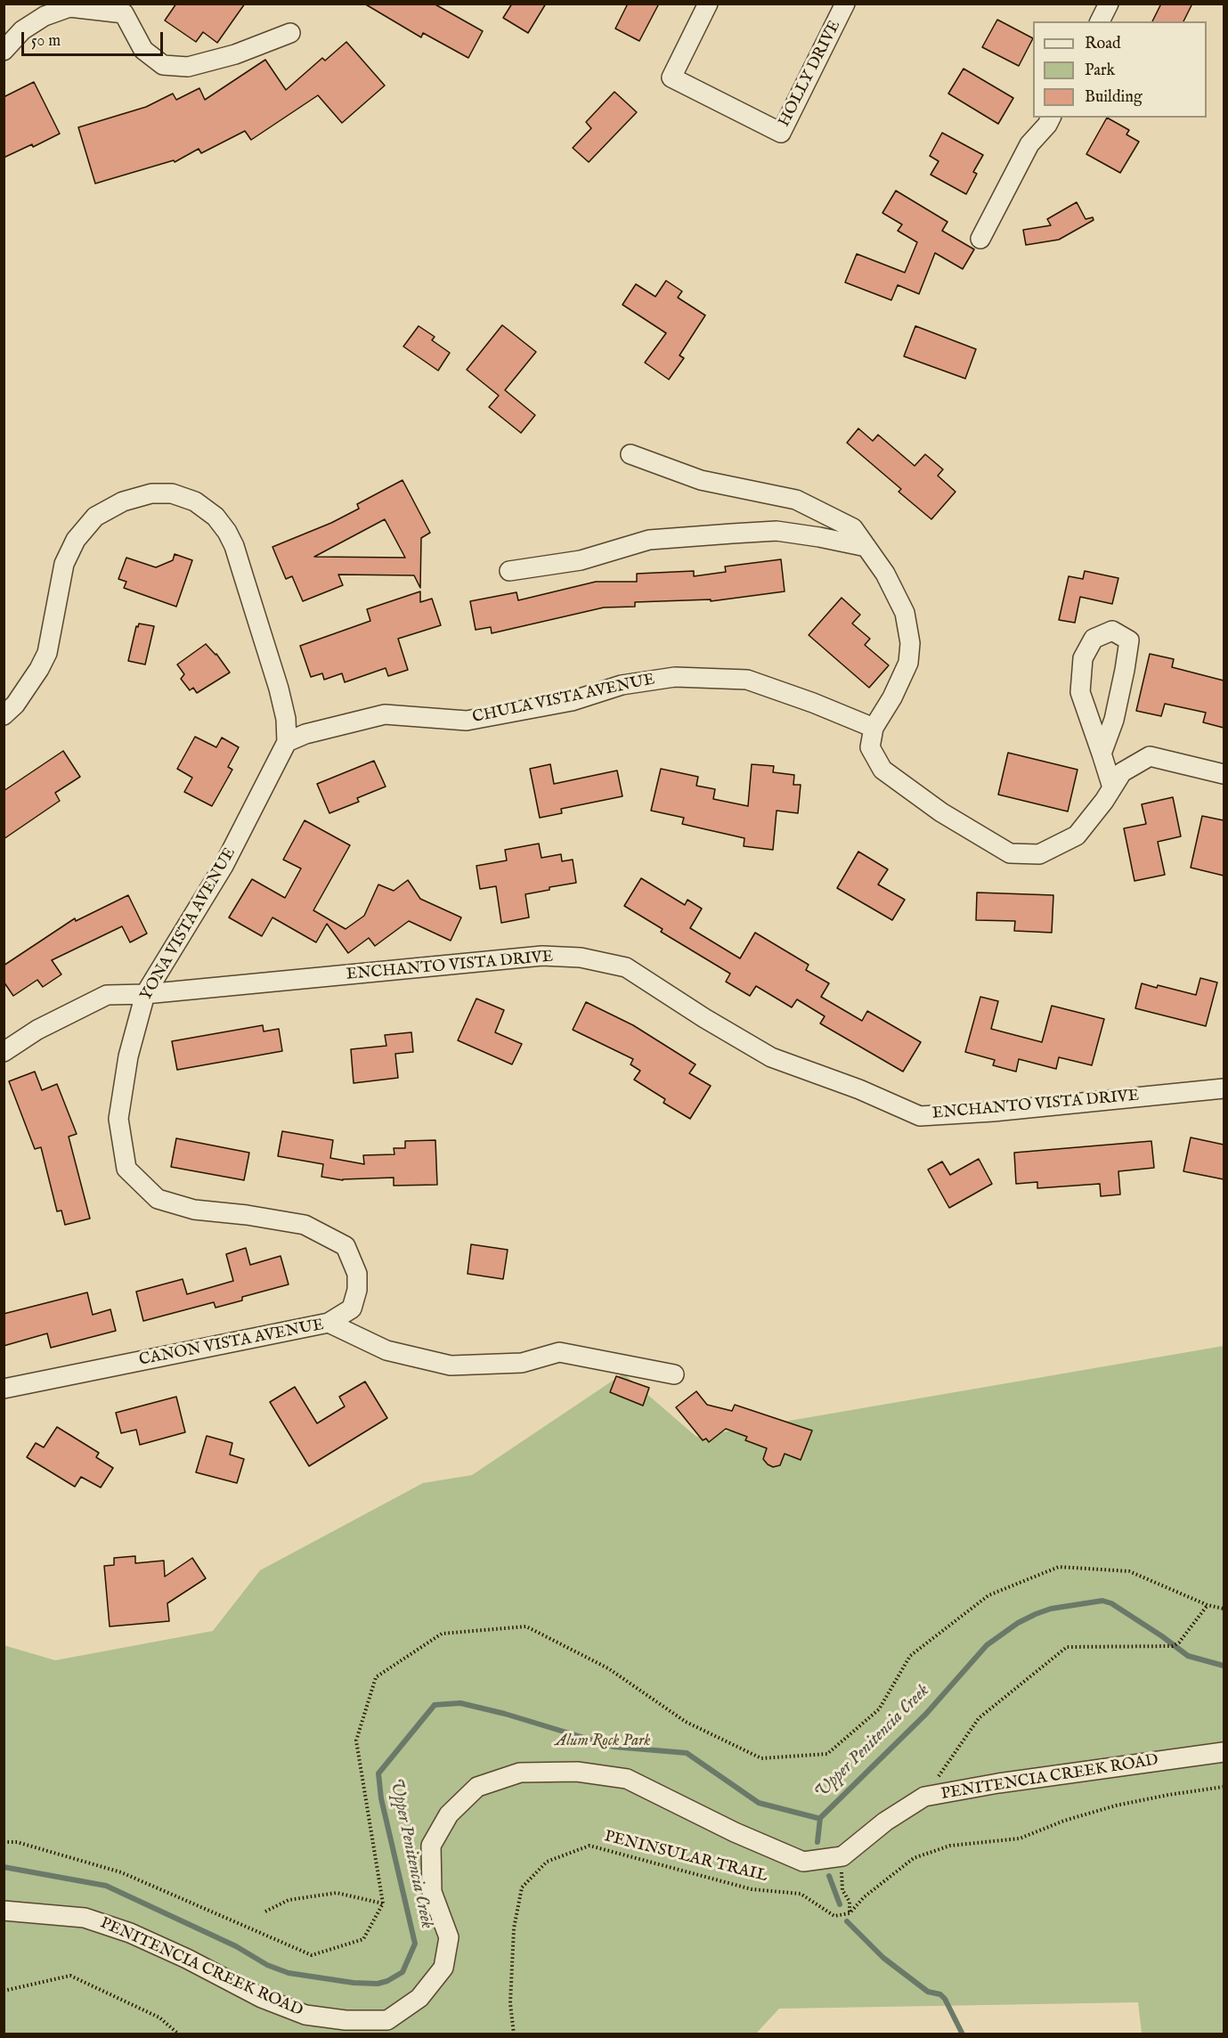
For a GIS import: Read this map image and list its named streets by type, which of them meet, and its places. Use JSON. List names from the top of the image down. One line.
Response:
{"streets":{"street":["HOLLY DRIVE","CHULA VISTA AVENUE","YONA VISTA AVENUE","ENCHANTO VISTA DRIVE","CANON VISTA AVENUE","PENITENCIA CREEK ROAD"],"path":["PENINSULAR TRAIL"]},"crossings":[["CHULA VISTA AVENUE","YONA VISTA AVENUE"],["YONA VISTA AVENUE","ENCHANTO VISTA DRIVE"],["YONA VISTA AVENUE","CANON VISTA AVENUE"]],"water":["Upper Penitencia Creek"],"parks":["Alum Rock Park"],"legend":["Road","Park","Building"],"scale_bar":"50 m"}
